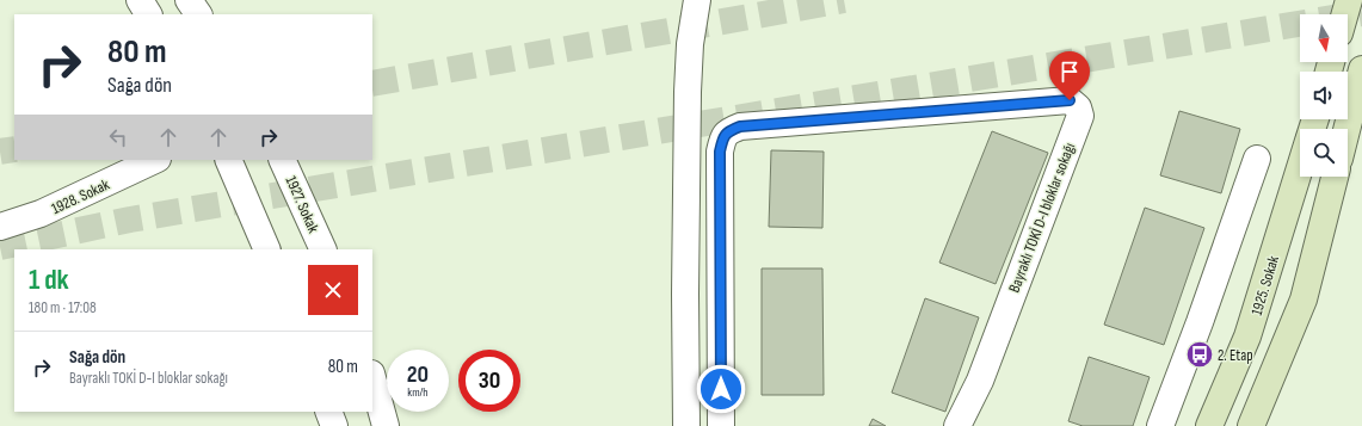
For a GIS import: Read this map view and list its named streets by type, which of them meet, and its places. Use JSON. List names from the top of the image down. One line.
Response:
{"streets":{"main road":["1925. Sokak"],"street":["1928. Sokak","1927. Sokak","Bayraklı TOKİ D-I bloklar sokağı"]},"places":{"bus stop":["2. Etap"]},"north":"bottom","page":{"turn":["80 m","Sağa dön"],"heading":["1 dk","180 m · 17:08"],"list":[{"name":"Sağa dön","note":"Bayraklı TOKİ D-I bloklar sokağı","value":"80 m"}],"speed":"20 km/h","limit":"30"}}
